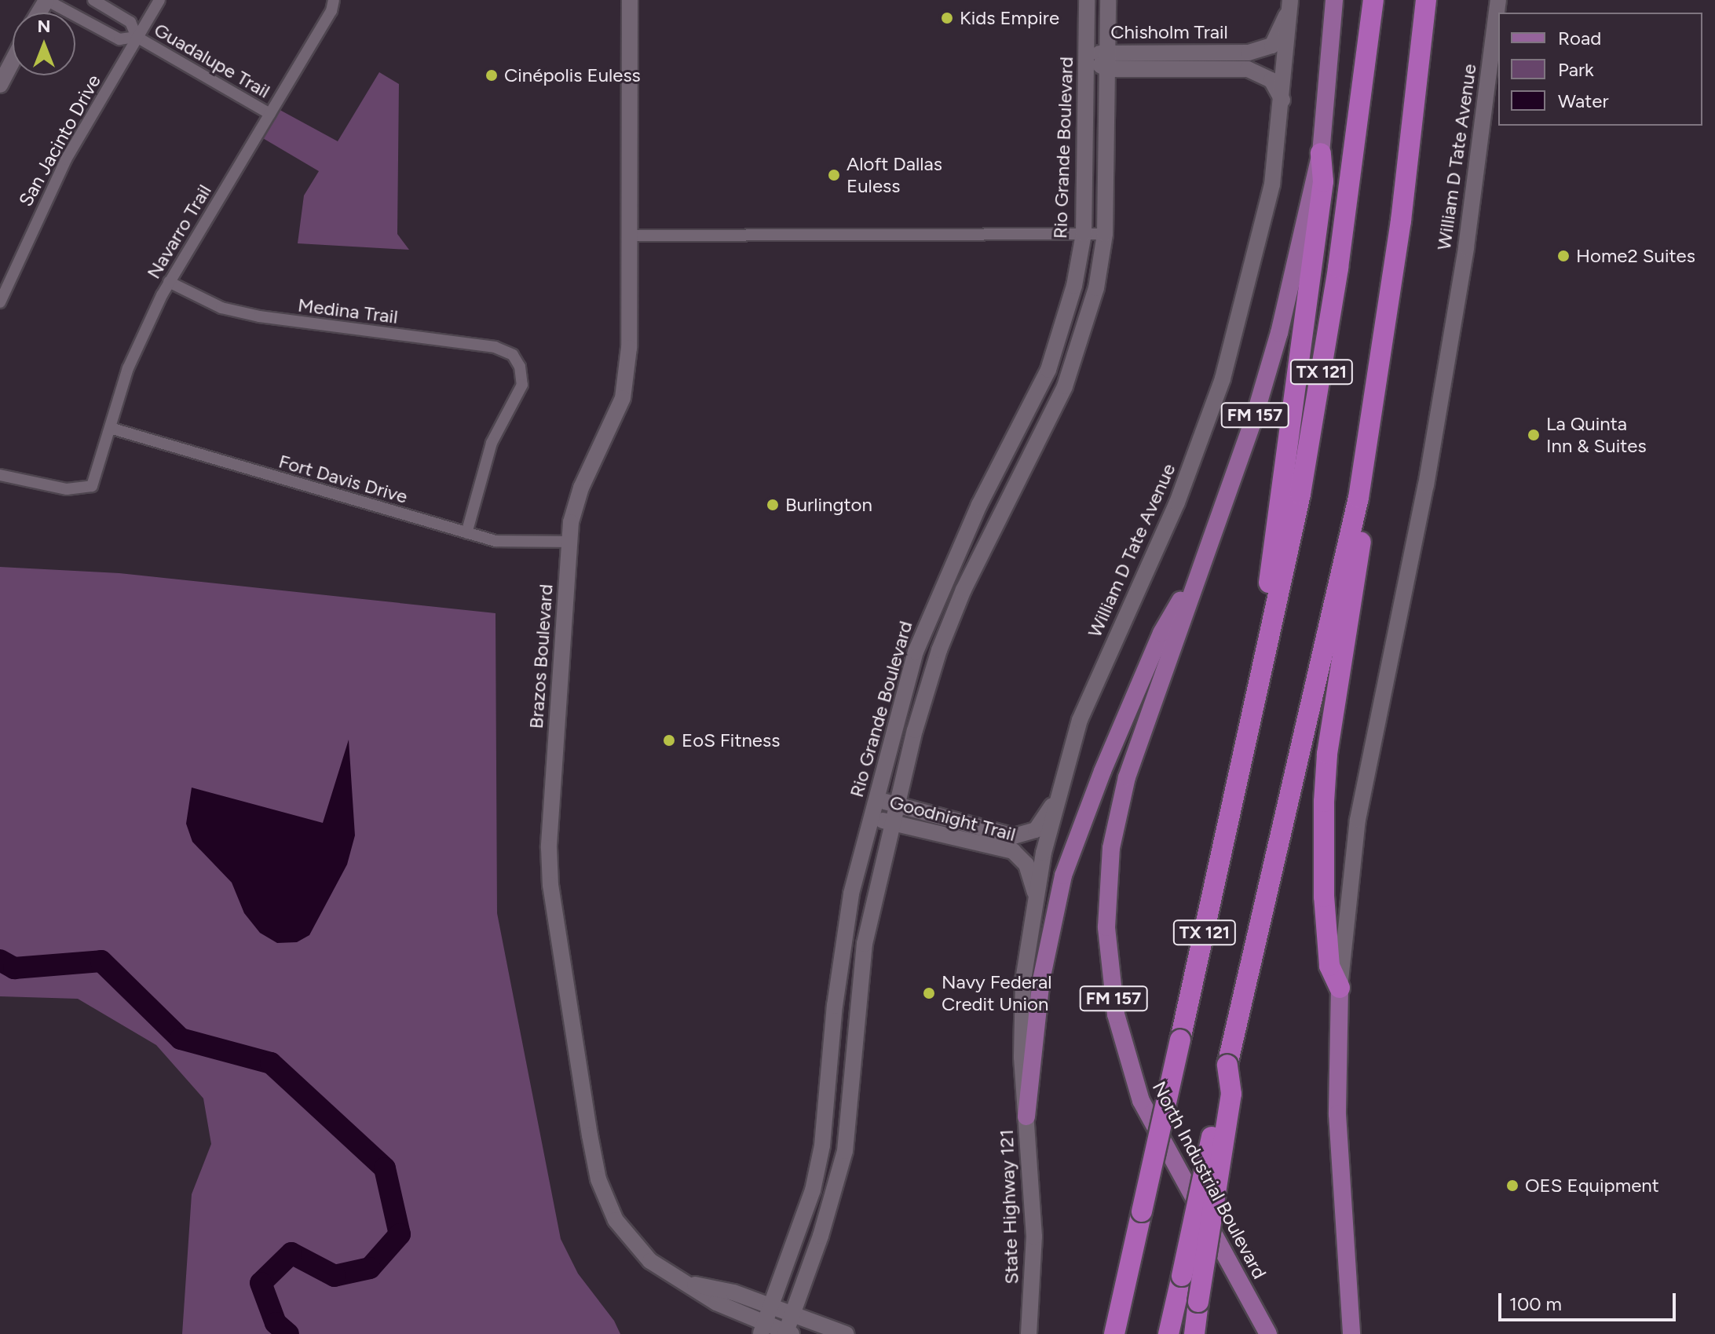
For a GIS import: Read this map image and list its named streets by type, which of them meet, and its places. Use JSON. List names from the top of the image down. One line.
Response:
{"streets":{"highway":["TX 121"],"main road":["FM 157","North Industrial Boulevard"],"street":["Chisholm Trail","Guadalupe Trail","San Jacinto Drive","Rio Grande Boulevard","William D Tate Avenue","Navarro Trail","Medina Trail","Fort Davis Drive","Brazos Boulevard","Goodnight Trail","State Highway 121"]},"crossings":[["Chisholm Trail","Rio Grande Boulevard"],["Chisholm Trail","William D Tate Avenue"],["Guadalupe Trail","San Jacinto Drive"],["Guadalupe Trail","Navarro Trail"],["Rio Grande Boulevard","Brazos Boulevard"],["Rio Grande Boulevard","Goodnight Trail"],["William D Tate Avenue","Goodnight Trail"],["William D Tate Avenue","State Highway 121"],["Navarro Trail","Medina Trail"],["Navarro Trail","Fort Davis Drive"],["Medina Trail","Fort Davis Drive"],["FM 157","North Industrial Boulevard"],["Fort Davis Drive","Brazos Boulevard"]],"places":["Kids Empire","Cinépolis Euless","Aloft Dallas Euless","Home2 Suites","La Quinta Inn & Suites","Burlington","EoS Fitness","Navy Federal Credit Union","OES Equipment"],"legend":["Road","Park","Water"],"scale_bar":"100 m","north":"top"}
